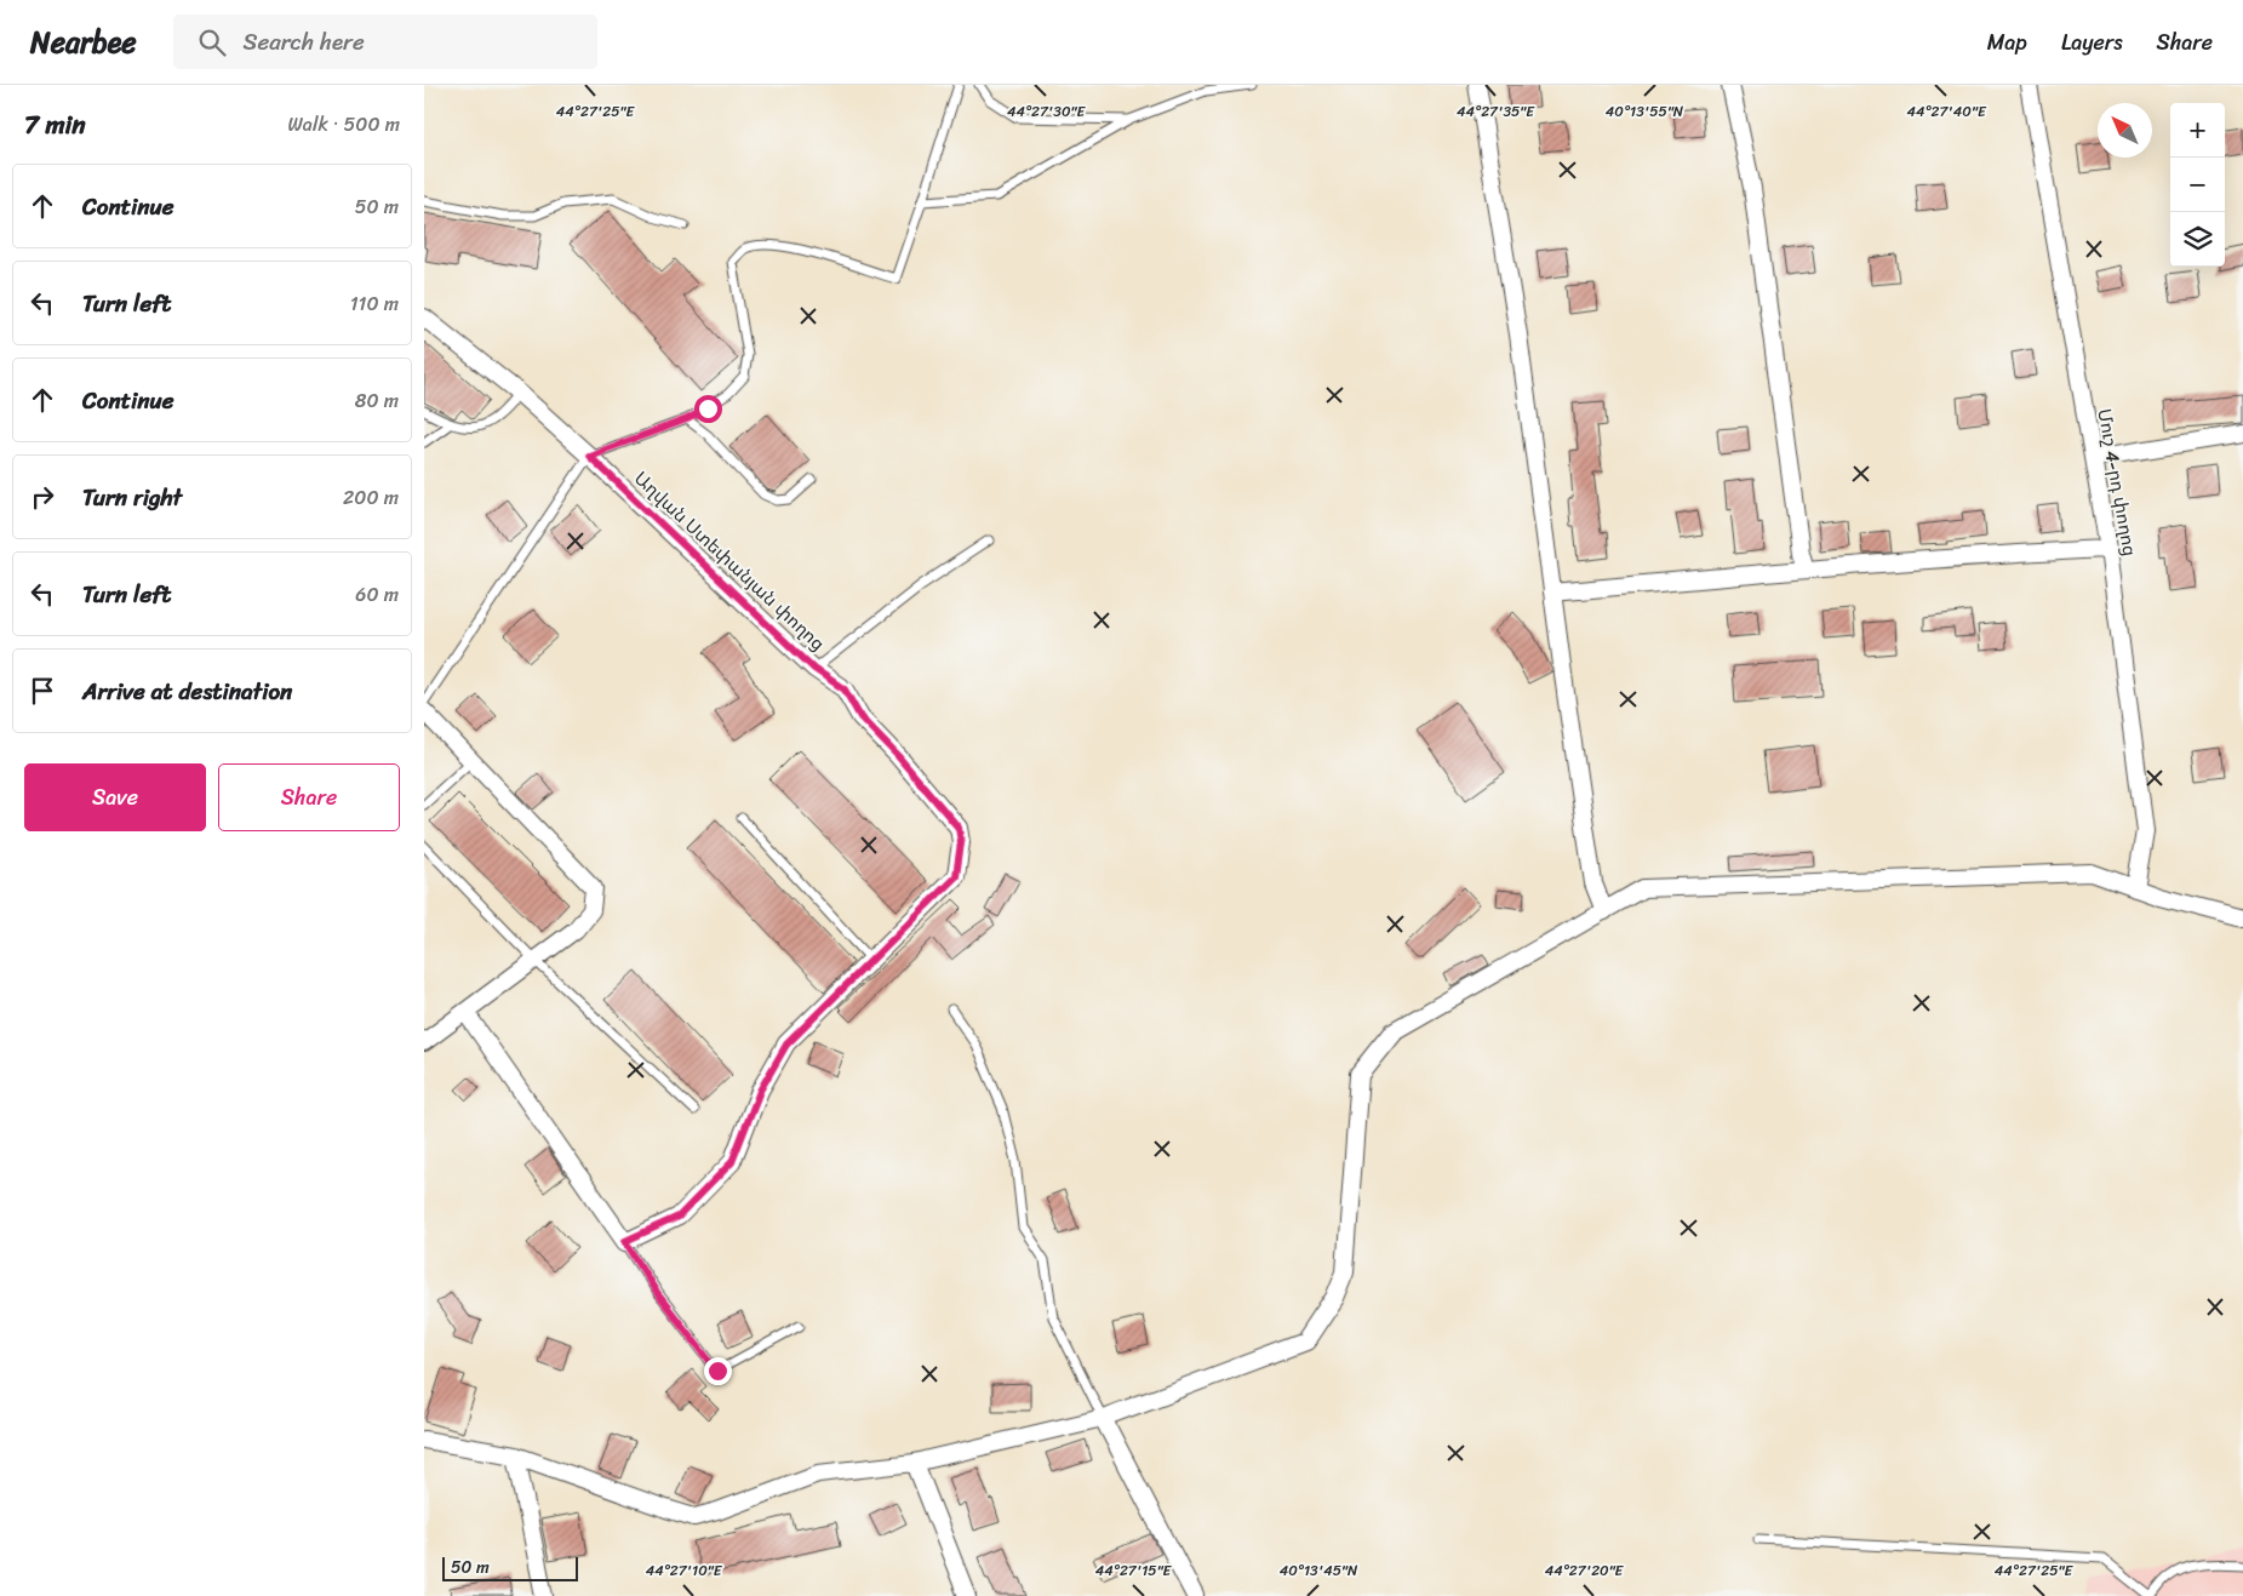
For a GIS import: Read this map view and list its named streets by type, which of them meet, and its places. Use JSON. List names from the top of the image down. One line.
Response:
{"streets":{"street":["Մուշ 4-րդ փողոց","Աղվան Ստեփանյան փողոց"]},"scale_bar":"50 m","north":"top left","page":{"header":"Nearbee","search":"Search here","nav":["Map","Layers","Share"],"heading":["7 min","Walk · 500 m"],"map_buttons":["+","−"],"list":[["Continue","50 m"],["Turn left","110 m"],["Continue","80 m"],["Turn right","200 m"],["Turn left","60 m"],"Arrive at destination"],"buttons":["Save","Share"],"scale":"50 m"},"coordinates":["40°13'55\"N","44°27'25\"E","44°27'30\"E","44°27'35\"E","44°27'40\"E","44°27'10\"E","44°27'15\"E","44°27'20\"E","40°13'45\"N"]}
